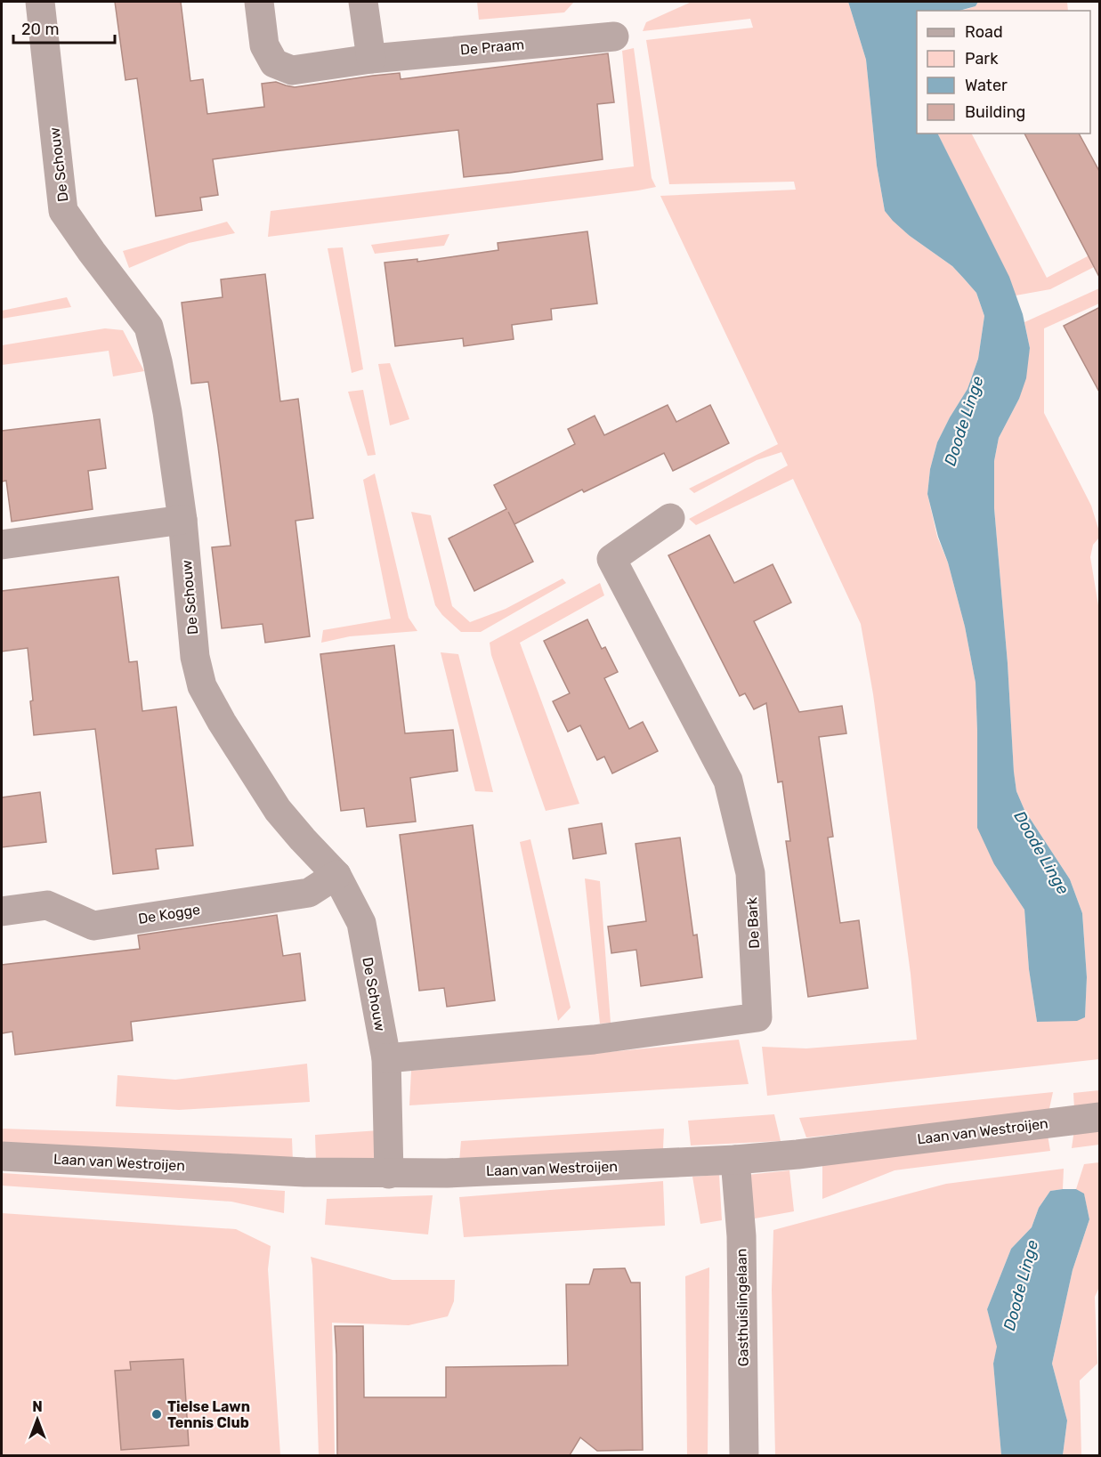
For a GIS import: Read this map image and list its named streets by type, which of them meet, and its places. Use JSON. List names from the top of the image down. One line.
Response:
{"streets":{"street":["De Praam","De Schouw","De Kogge","De Bark","Laan van Westroijen","Gasthuislingelaan"]},"crossings":[["De Schouw","De Kogge"],["De Schouw","De Bark"],["De Schouw","Laan van Westroijen"],["Laan van Westroijen","Gasthuislingelaan"]],"water":["Doode Linge"],"places":["Tielse Lawn Tennis Club"],"legend":["Road","Park","Water","Building"],"scale_bar":"20 m","north":"top"}
